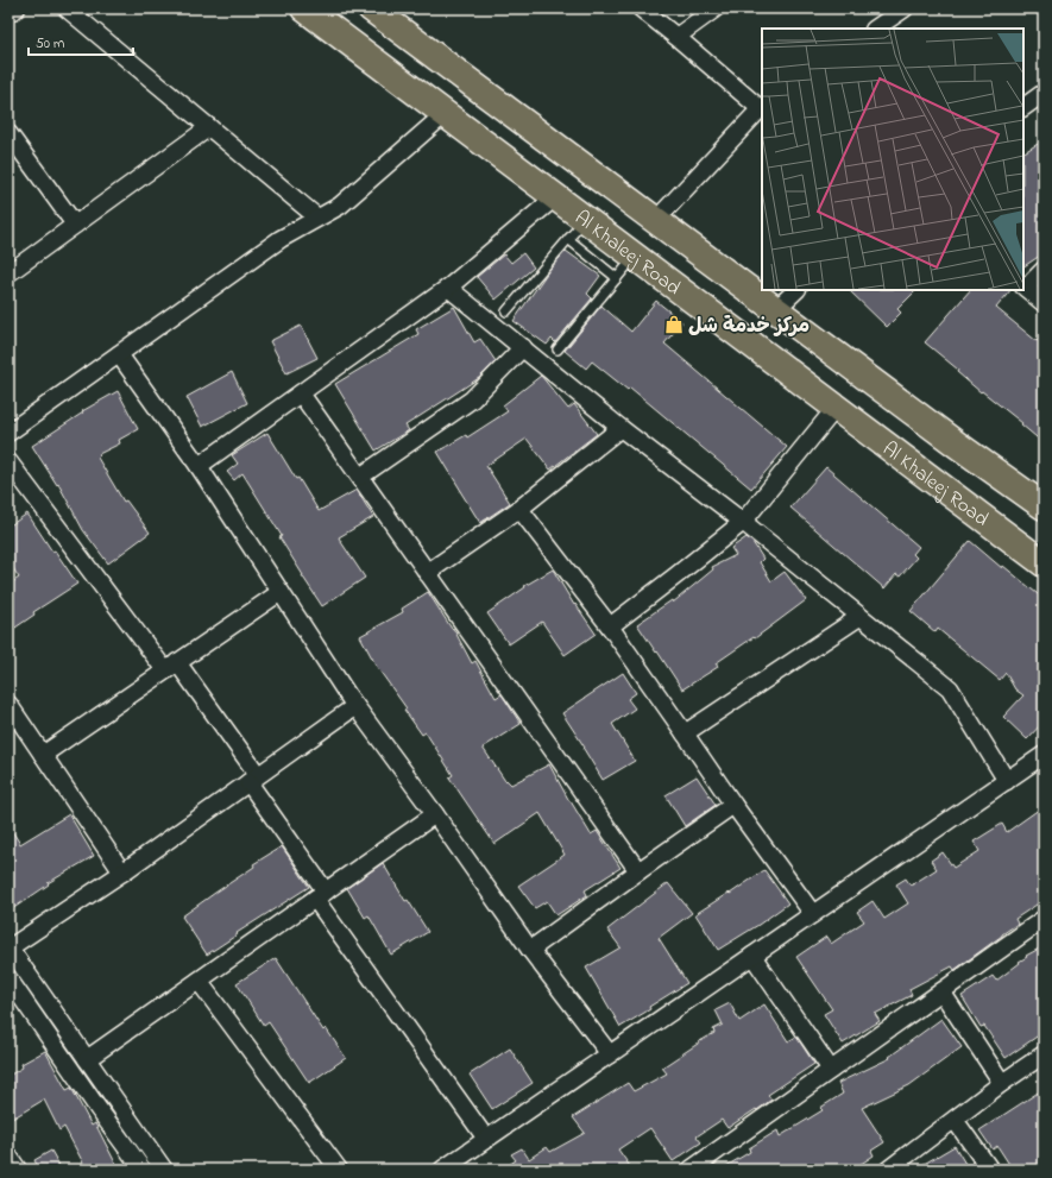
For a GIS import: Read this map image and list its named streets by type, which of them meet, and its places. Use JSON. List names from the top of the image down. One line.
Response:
{"streets":{"main road":["Al Khaleej Road"]},"places":{"shop":["مركز خدمة شل"]},"scale_bar":"50 m"}
